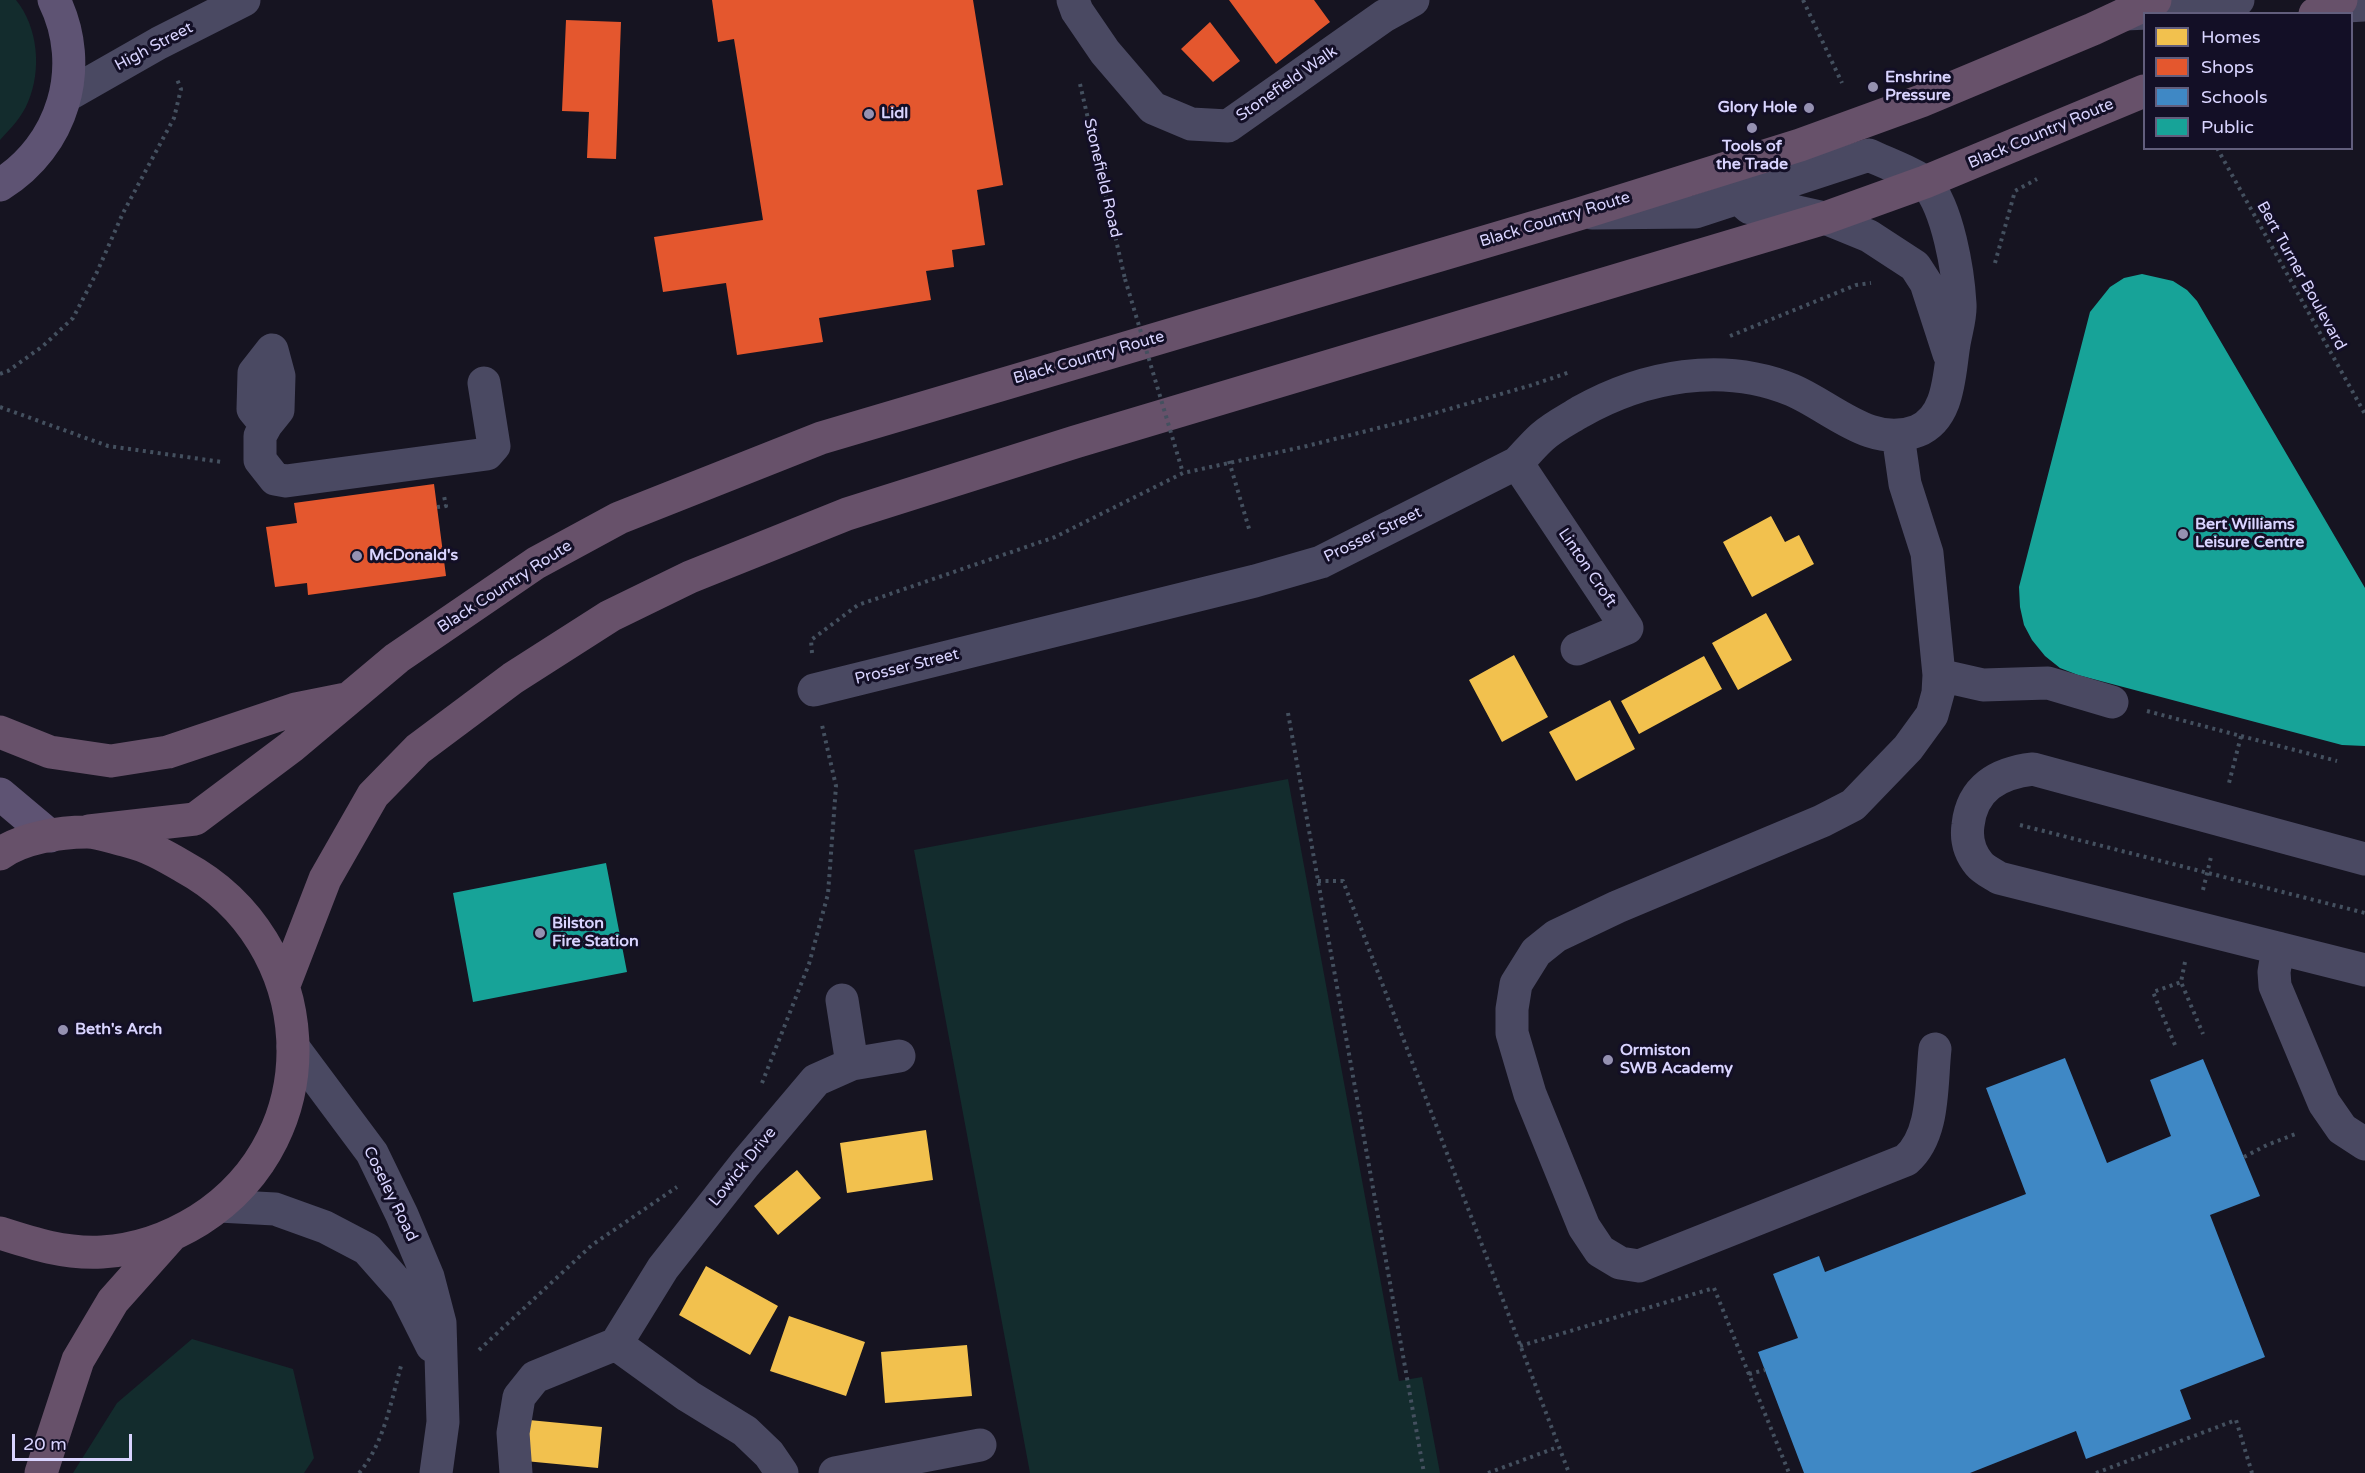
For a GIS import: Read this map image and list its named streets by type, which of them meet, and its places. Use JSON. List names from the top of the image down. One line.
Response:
{"streets":{"highway":["Black Country Route"],"street":["High Street","Stonefield Walk","Prosser Street","Linton Croft","Lowick Drive","Coseley Road"],"path":["Stonefield Road","Bert Turner Boulevard"]},"crossings":[["Stonefield Road","Prosser Street"],["Prosser Street","Linton Croft"]],"places":["Enshrine Pressure","Glory Hole","Lidl","Tools of the Trade","Bert Williams Leisure Centre","McDonald's","Bilston Fire Station","Beth's Arch","Ormiston SWB Academy"],"legend":["Homes","Shops","Schools","Public"],"scale_bar":"20 m"}
